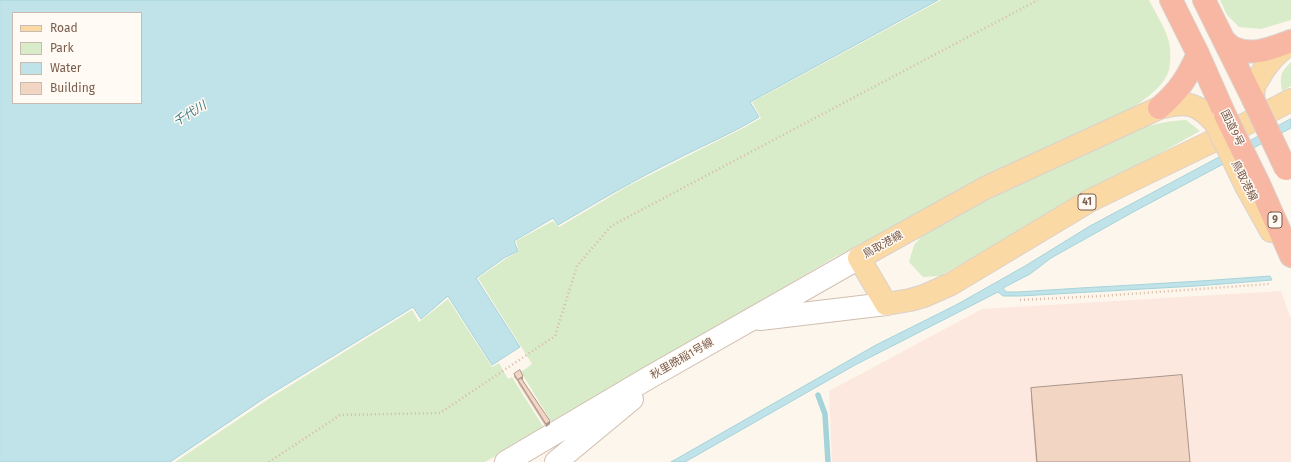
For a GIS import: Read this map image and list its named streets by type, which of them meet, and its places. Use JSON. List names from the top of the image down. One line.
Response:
{"streets":{"highway":["国道9号","9"],"main road":["鳥取港線","41"],"street":["秋里晩稲1号線"]},"crossings":[["国道9号","鳥取港線"],["鳥取港線","41"],["鳥取港線","秋里晩稲1号線"]],"water":["千代川"],"legend":["Road","Park","Water","Building"]}
